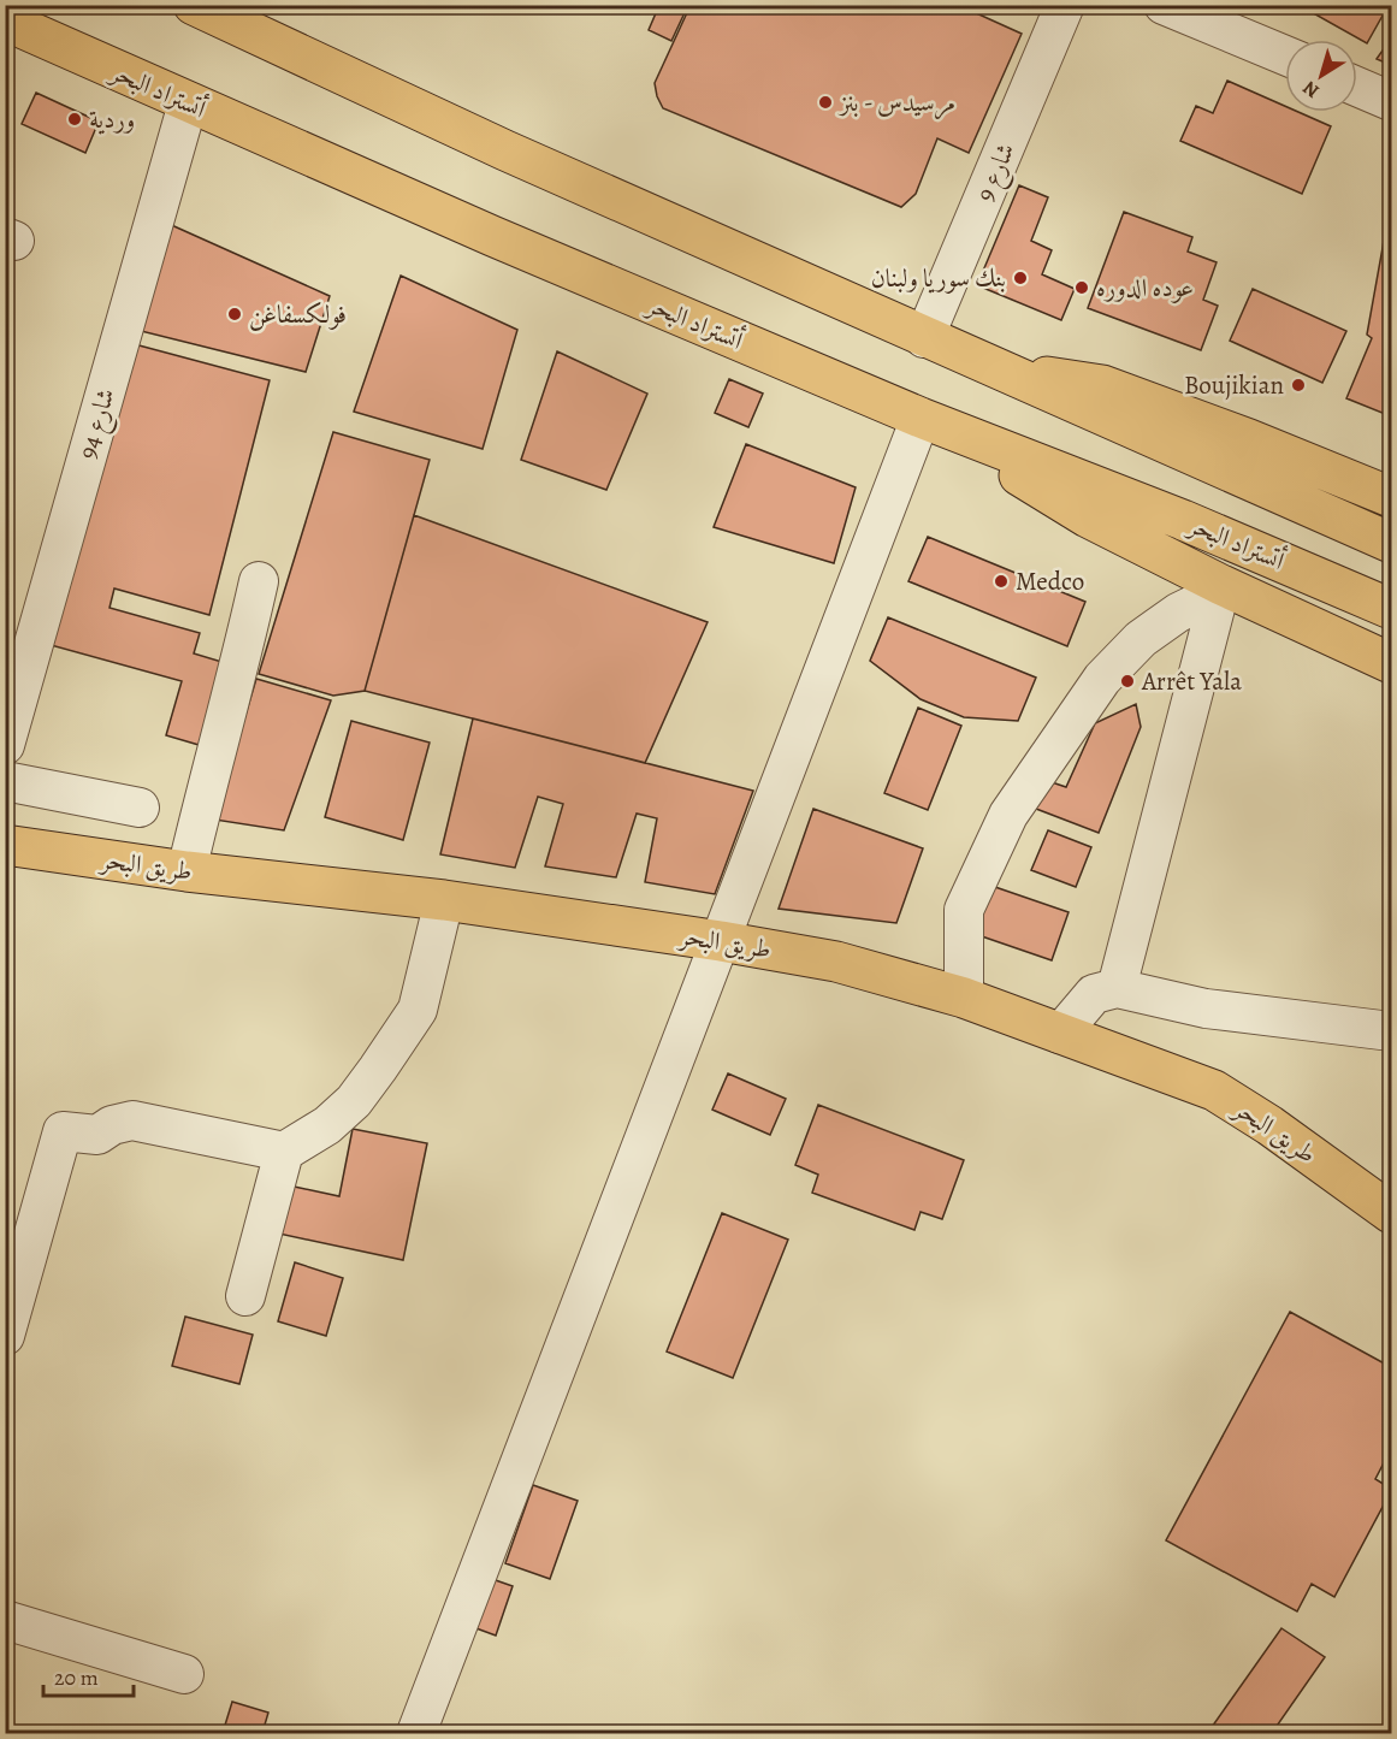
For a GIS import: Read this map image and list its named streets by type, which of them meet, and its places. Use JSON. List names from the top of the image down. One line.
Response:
{"streets":{"highway":["أتستراد البحر","طريق البحر"],"street":["شارع 9","شارع 94"]},"crossings":[["أتستراد البحر","شارع 94"]],"places":["مرسيدس - بنز","وردية","بنك سوريا ولبنان","عوده الدوره","فولكسفاغن","Boujikian","Medco","Arrêt Yala"],"scale_bar":"20 m","north":"bottom left"}
